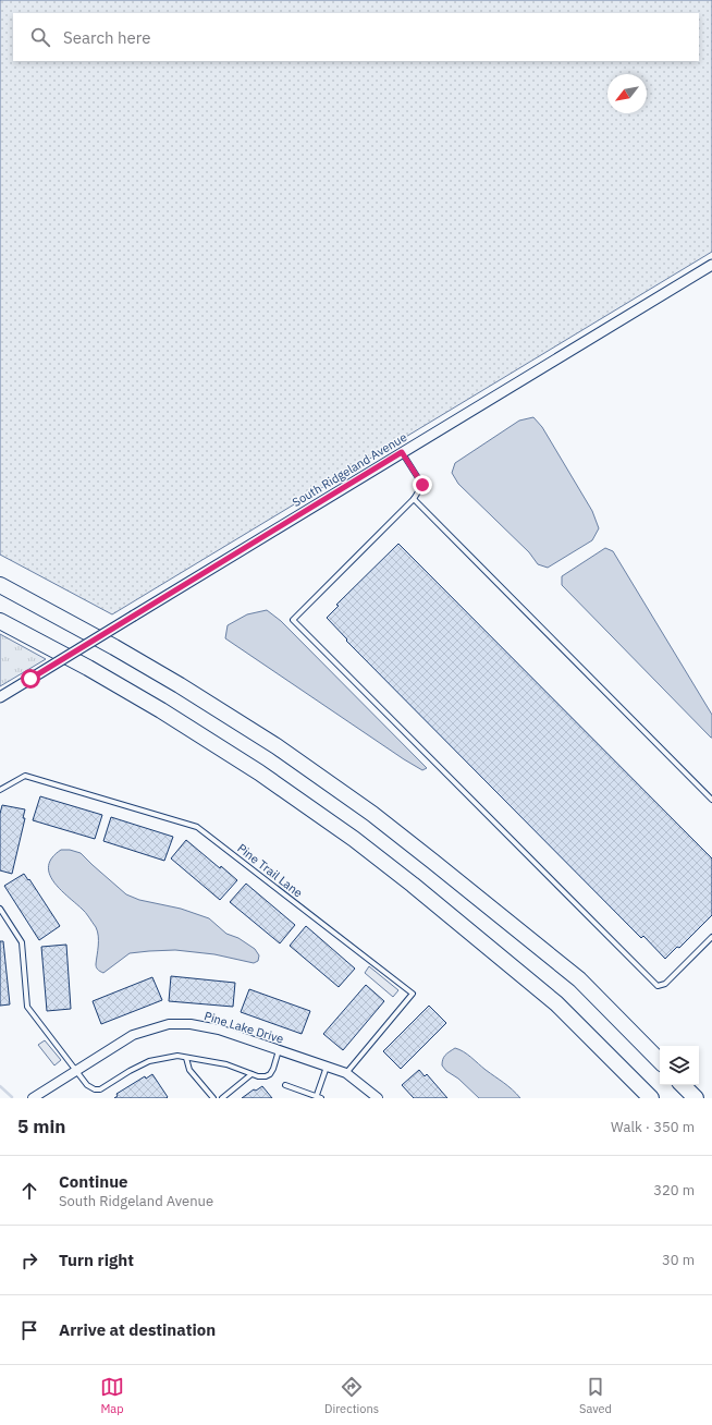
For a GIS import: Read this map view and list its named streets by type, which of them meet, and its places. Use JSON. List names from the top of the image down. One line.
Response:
{"streets":{"street":["South Ridgeland Avenue","Pine Lake Drive"],"lane":["Pine Trail Lane"]},"crossings":[["Pine Trail Lane","Pine Lake Drive"]],"north":"bottom left","page":{"search":"Search here","heading":["5 min","Walk · 350 m"],"list":[["Continue","South Ridgeland Avenue","320 m"],["Turn right","30 m"],"Arrive at destination"],"nav":["Map","Directions","Saved"]}}
